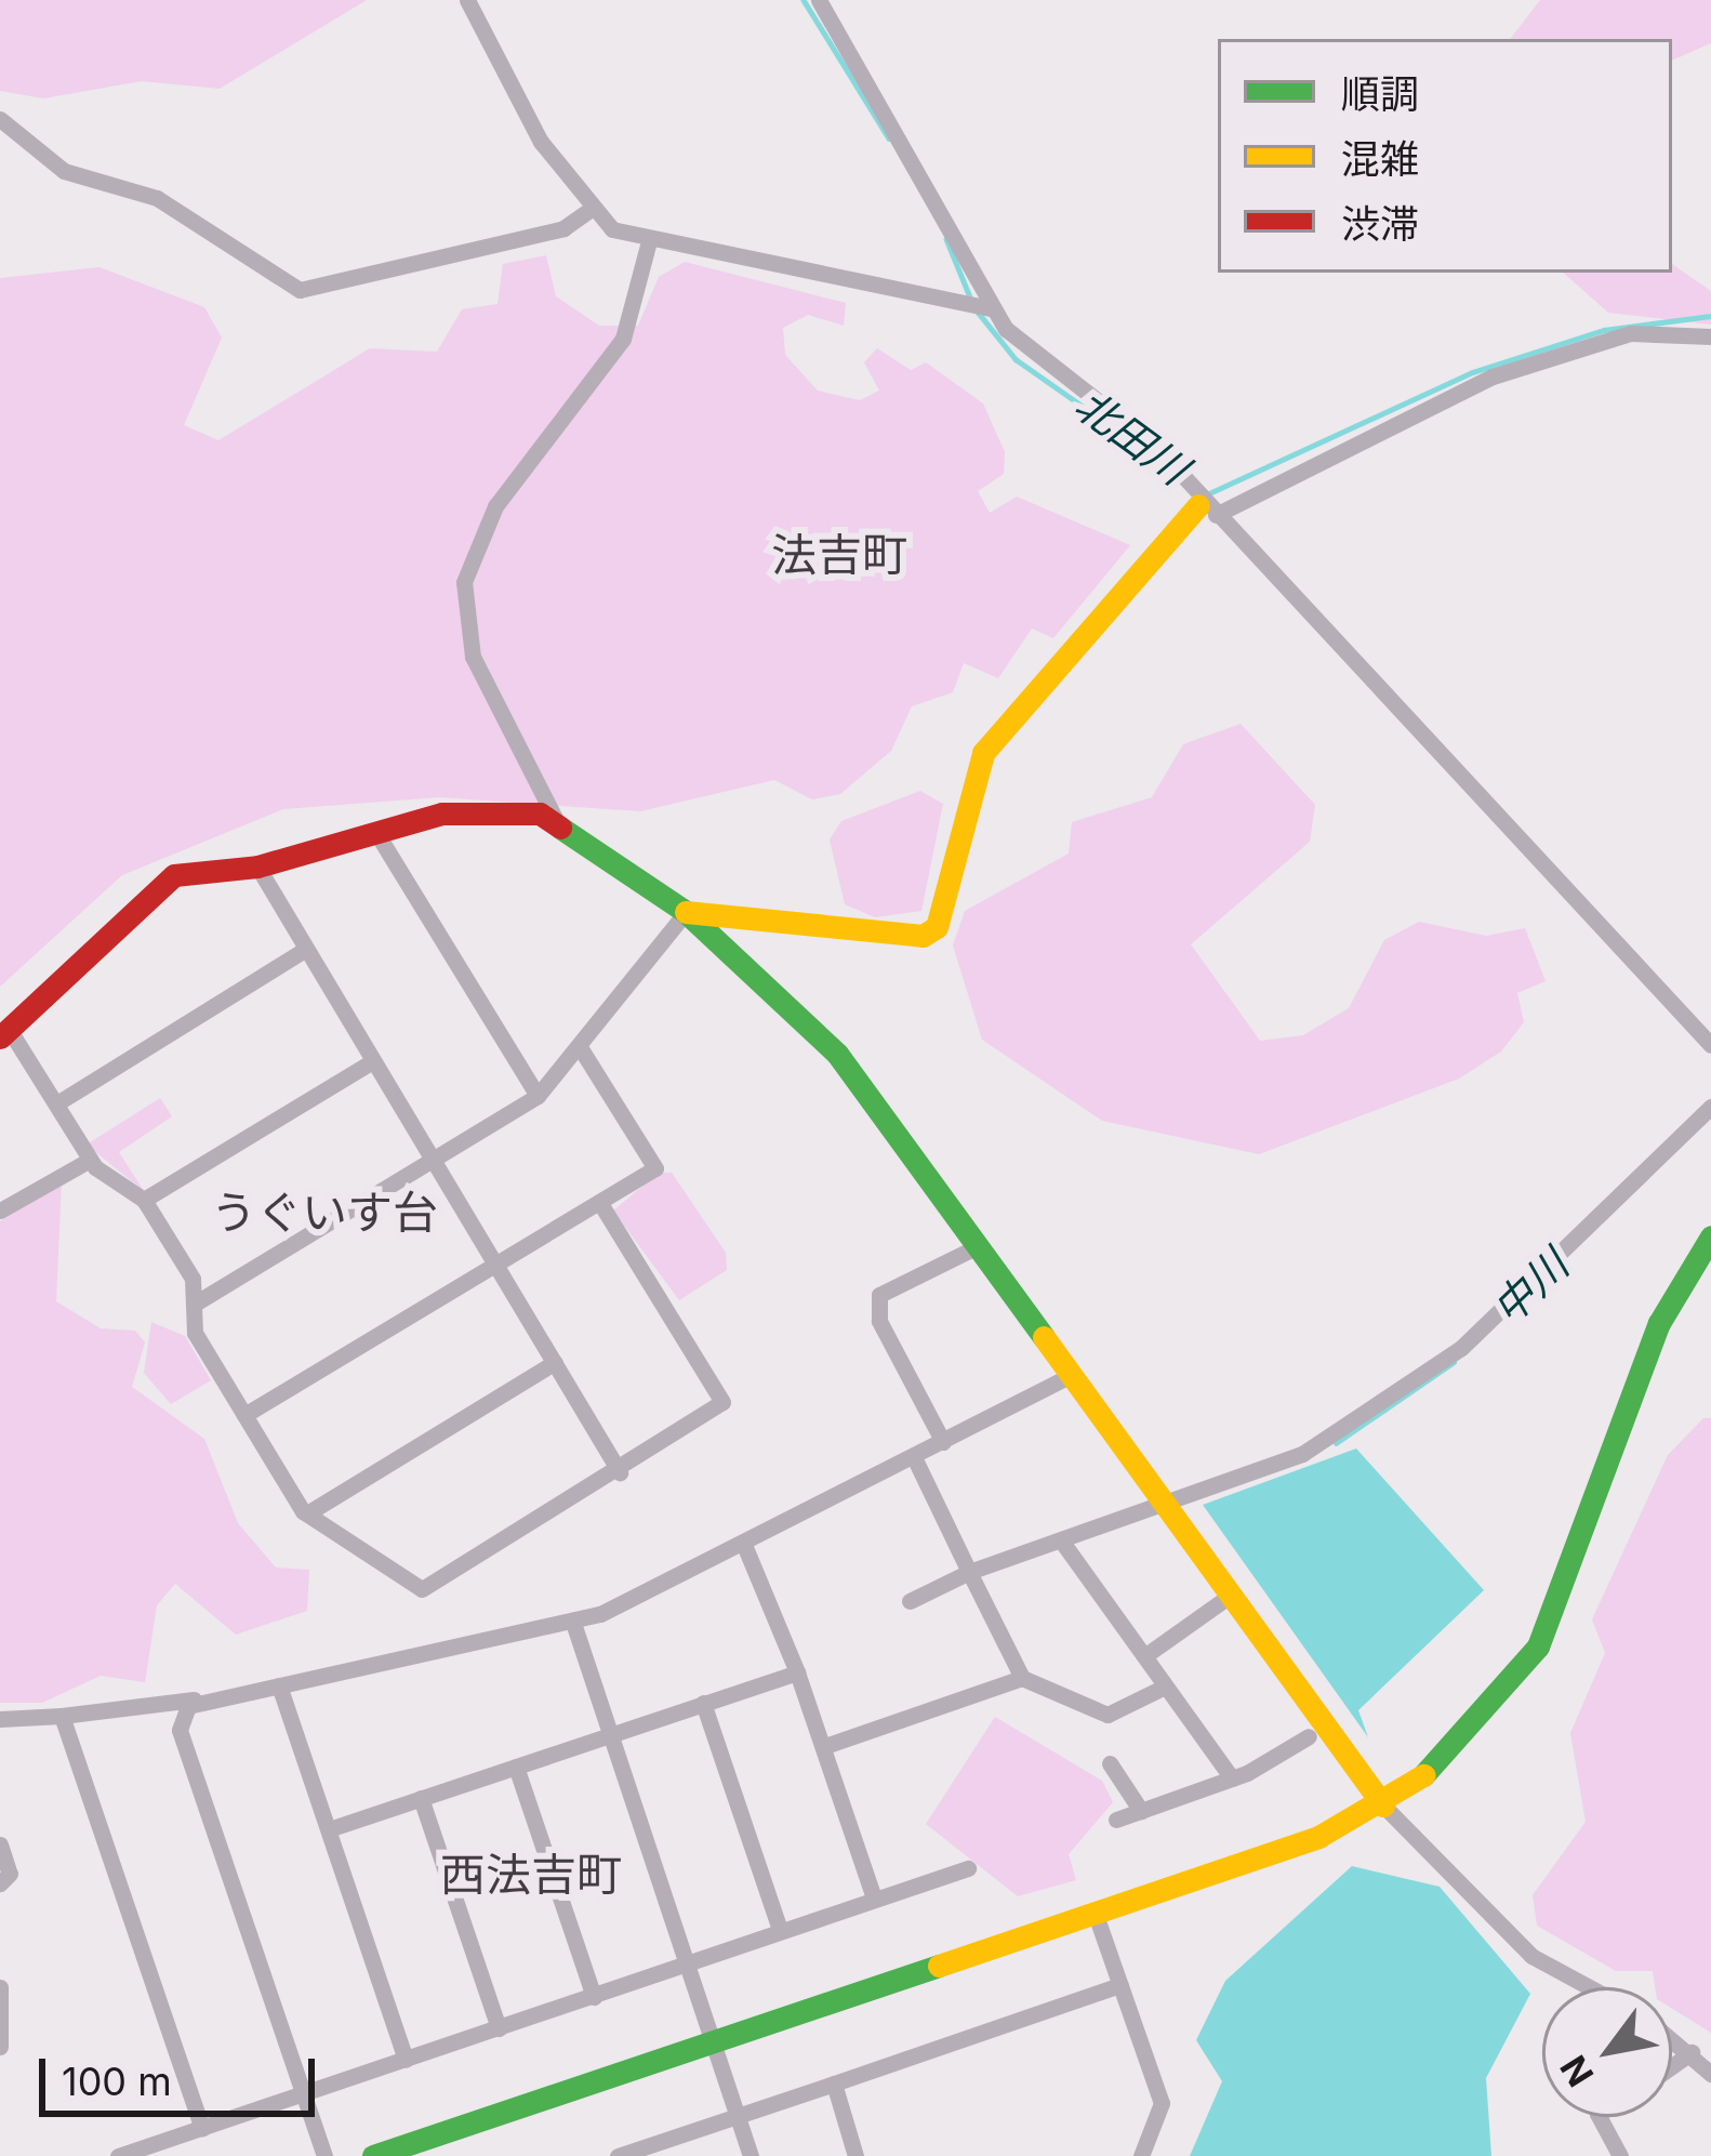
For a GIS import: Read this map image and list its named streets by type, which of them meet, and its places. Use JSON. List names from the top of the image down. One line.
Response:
{"districts":["法吉町","うぐいす台","西法吉町"],"water":["北田川","中川"],"legend":["順調","混雑","渋滞"],"scale_bar":"100 m","north":"bottom left"}
